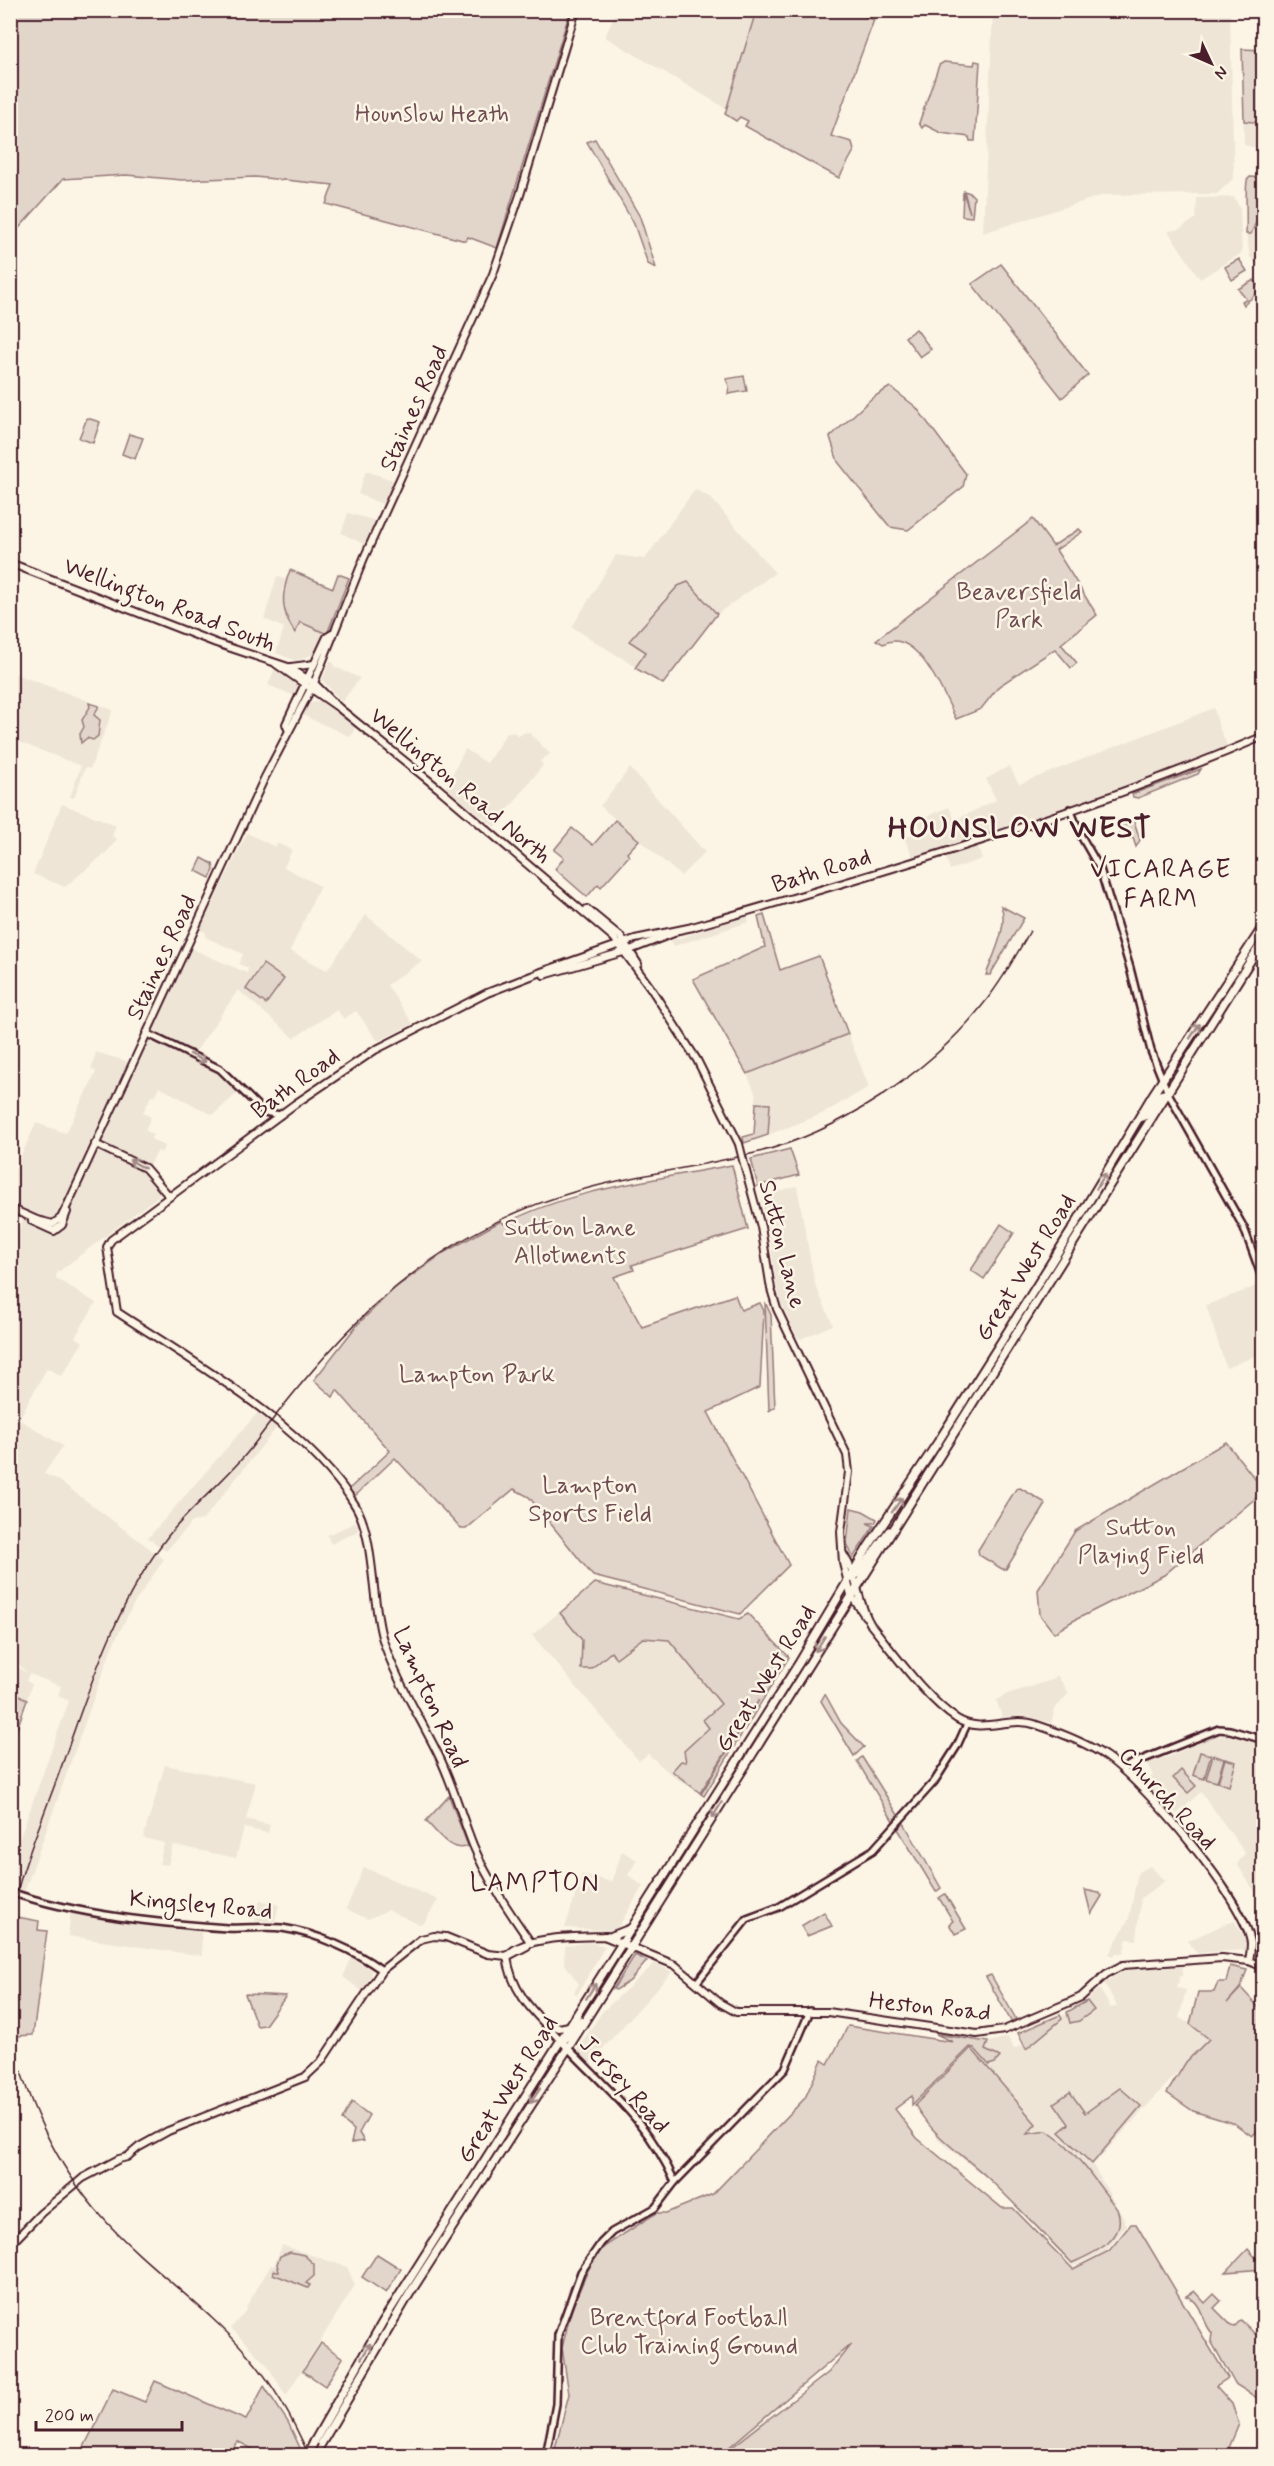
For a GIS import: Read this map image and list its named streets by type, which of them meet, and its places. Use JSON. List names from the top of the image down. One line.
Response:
{"streets":{"highway":["Great West Road"],"main road":["Staines Road","Wellington Road South","Wellington Road North","Bath Road","Sutton Lane","Lampton Road","Church Road","Heston Road","Jersey Road"],"street":["Kingsley Road"]},"crossings":[["Staines Road","Wellington Road South"],["Staines Road","Wellington Road North"],["Wellington Road South","Wellington Road North"],["Wellington Road North","Bath Road"],["Wellington Road North","Sutton Lane"],["Bath Road","Sutton Lane"],["Bath Road","Lampton Road"],["Sutton Lane","Great West Road"],["Great West Road","Heston Road"],["Great West Road","Jersey Road"],["Church Road","Heston Road"]],"districts":["HOUNSLOW WEST","VICARAGE FARM","LAMPTON"],"parks":["Hounslow Heath","Beaversfield Park","Sutton Lane Allotments","Lampton Park","Lampton Sports Field","Sutton Playing Field","Brentford Football Club Training Ground"],"scale_bar":"200 m","north":"bottom right"}
